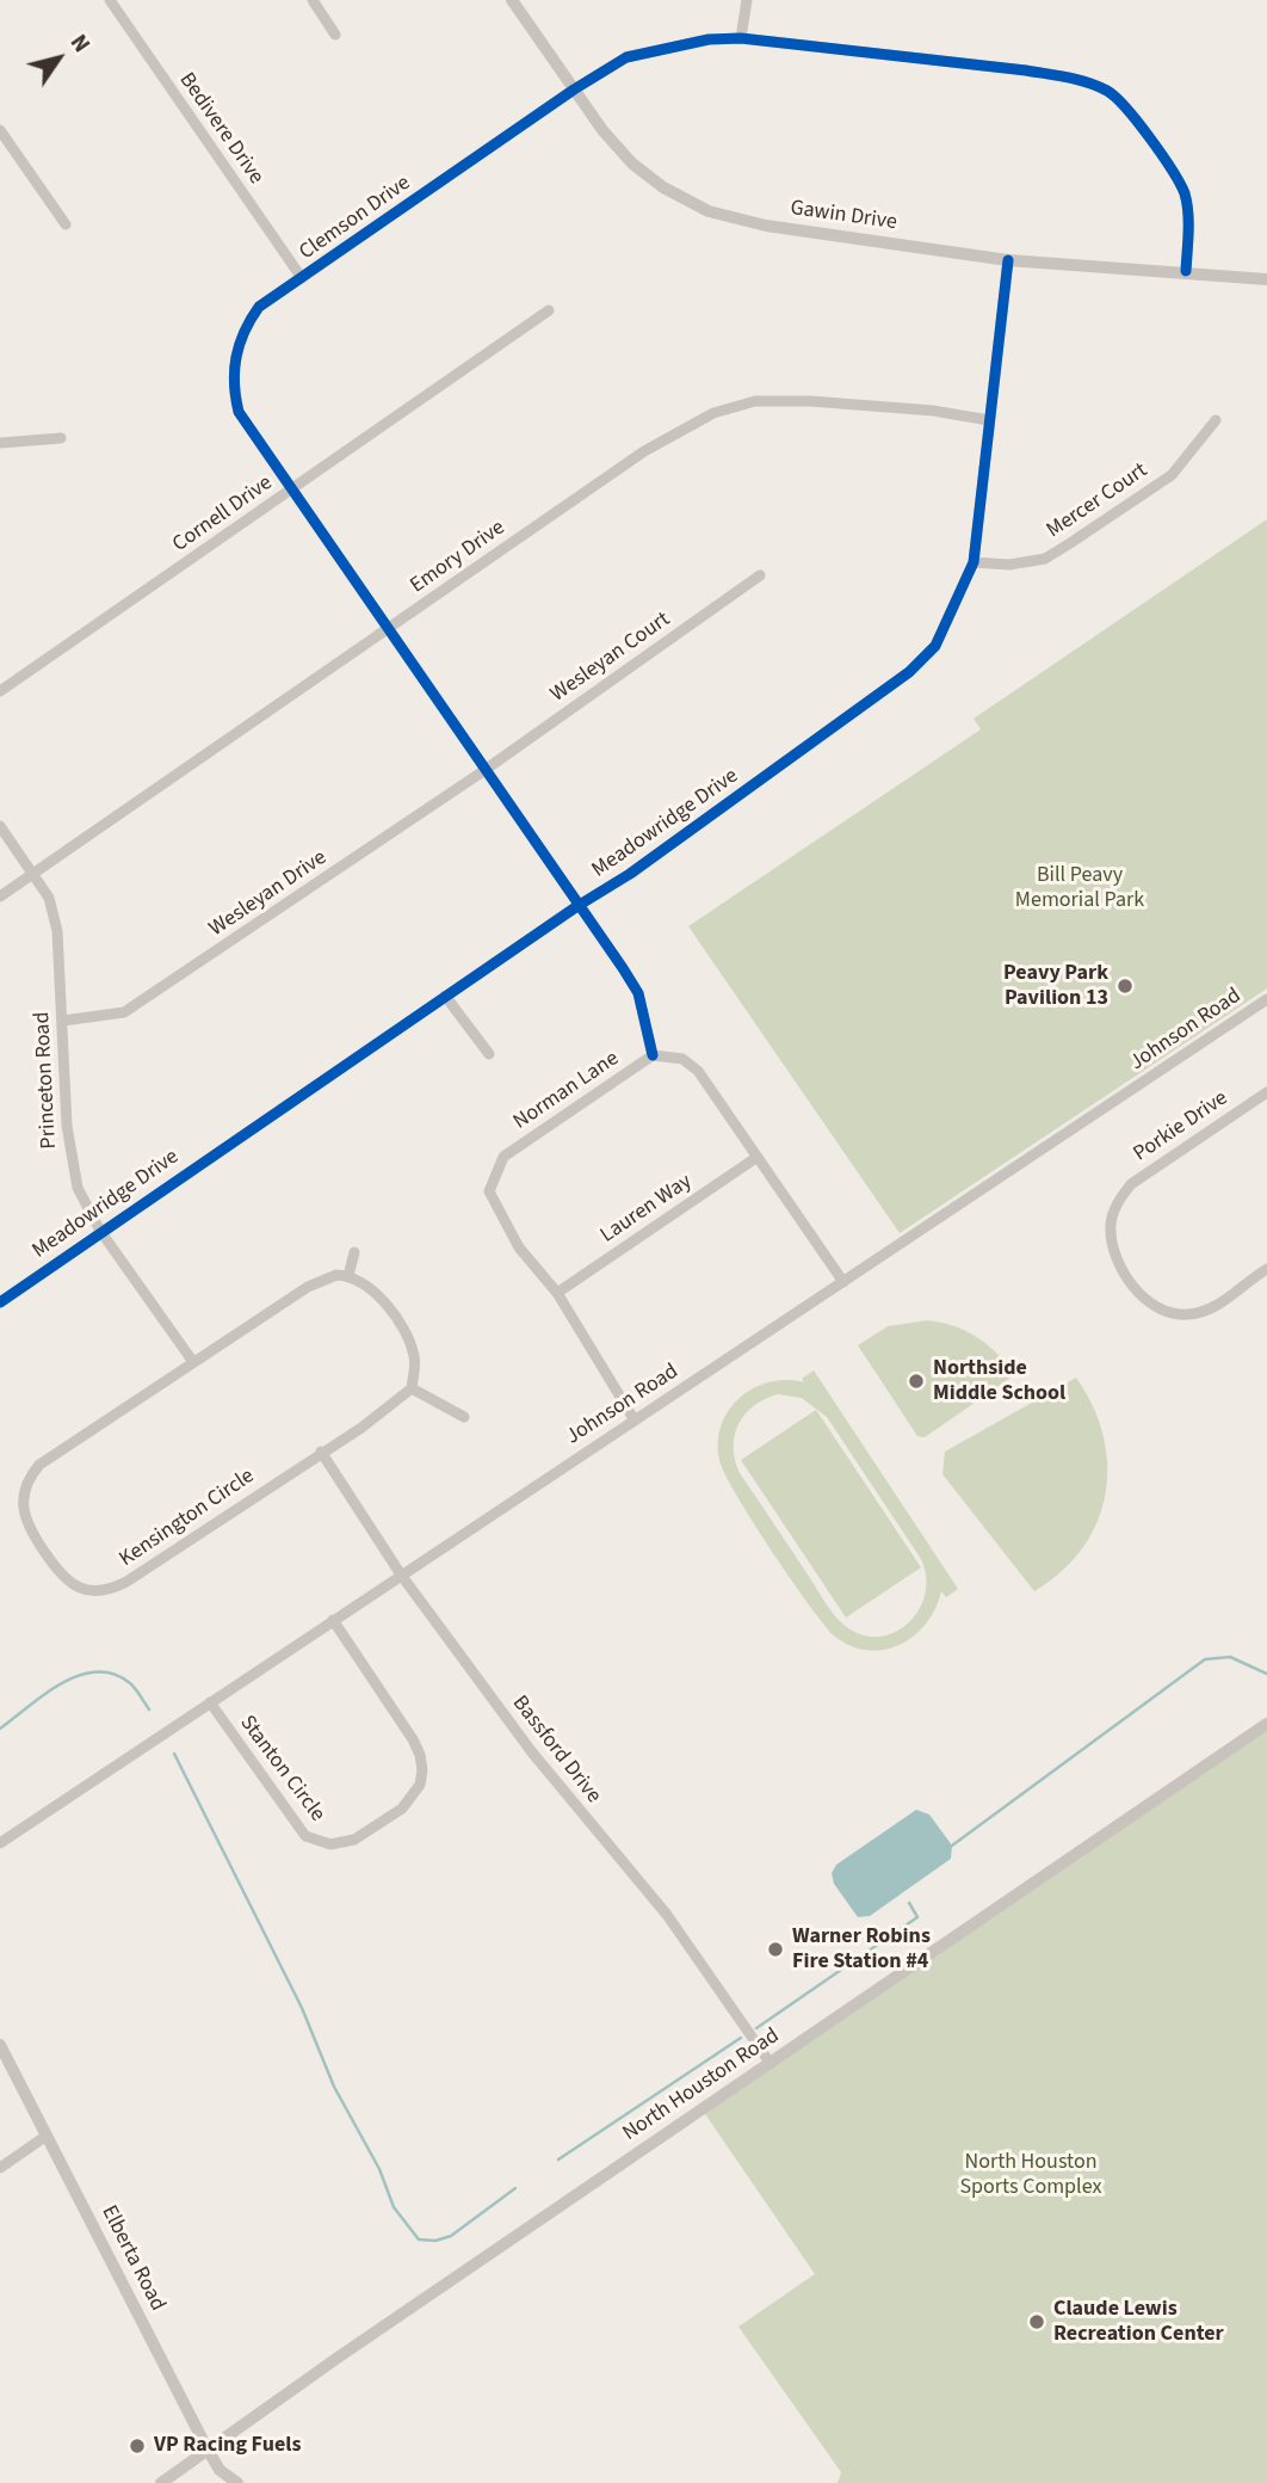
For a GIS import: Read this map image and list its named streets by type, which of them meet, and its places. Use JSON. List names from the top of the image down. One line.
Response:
{"streets":{"street":["Bedivere Drive","Gawin Drive","Clemson Drive","Mercer Court","Cornell Drive","Emory Drive","Wesleyan Court","Meadowridge Drive","Wesleyan Drive","Johnson Road","Princeton Road","Norman Lane","Porkie Drive","Lauren Way","Kensington Circle","Bassford Drive","Stanton Circle","North Houston Road","Elberta Road"]},"crossings":[["Bedivere Drive","Clemson Drive"],["Gawin Drive","Clemson Drive"],["Gawin Drive","Meadowridge Drive"],["Clemson Drive","Cornell Drive"],["Clemson Drive","Emory Drive"],["Clemson Drive","Wesleyan Court"],["Clemson Drive","Meadowridge Drive"],["Clemson Drive","Wesleyan Drive"],["Clemson Drive","Norman Lane"],["Mercer Court","Meadowridge Drive"],["Emory Drive","Meadowridge Drive"],["Emory Drive","Princeton Road"],["Wesleyan Court","Wesleyan Drive"],["Meadowridge Drive","Princeton Road"],["Wesleyan Drive","Princeton Road"],["Johnson Road","Norman Lane"],["Johnson Road","Bassford Drive"],["Johnson Road","Stanton Circle"],["Princeton Road","Kensington Circle"],["Norman Lane","Lauren Way"],["Kensington Circle","Bassford Drive"],["Bassford Drive","North Houston Road"],["North Houston Road","Elberta Road"]],"parks":["Bill Peavy Memorial Park","North Houston Sports Complex"],"places":["Peavy Park Pavilion 13","Northside Middle School","Warner Robins Fire Station #4","Claude Lewis Recreation Center","VP Racing Fuels"],"north":"top right"}
